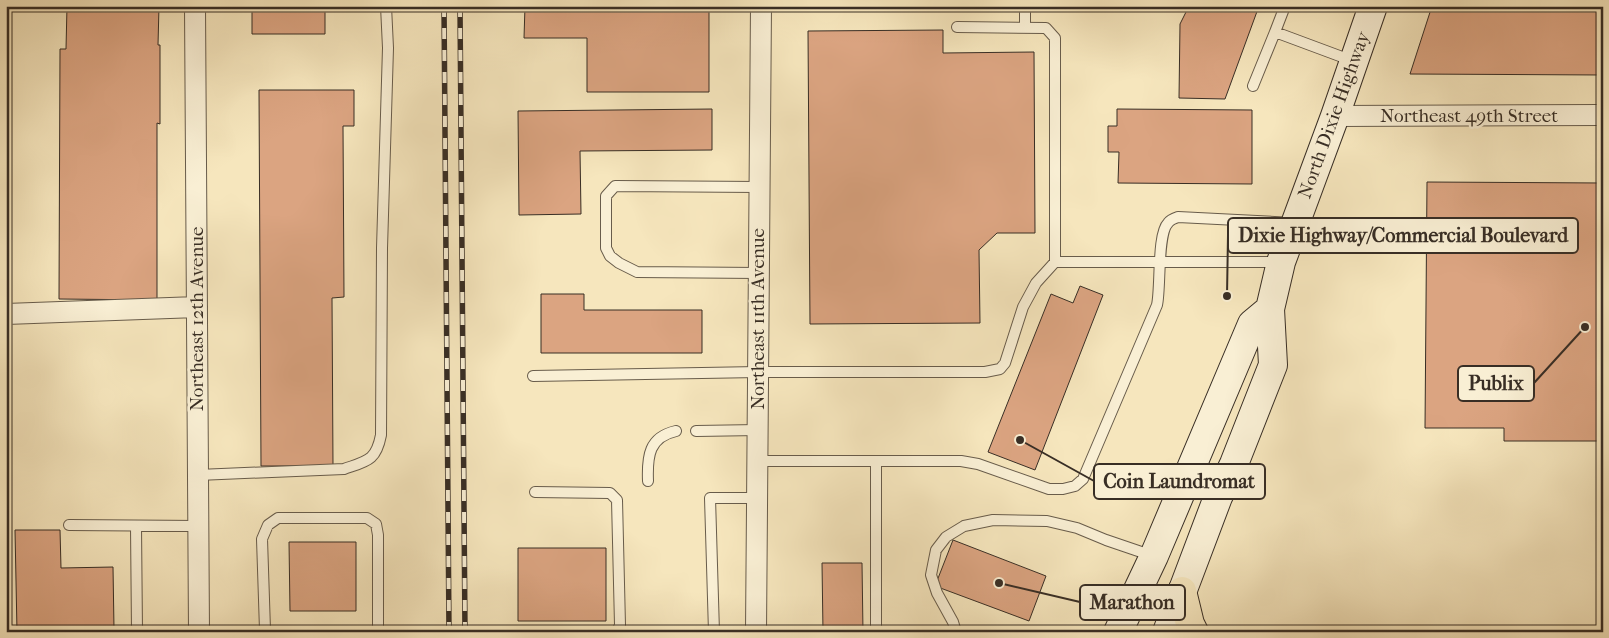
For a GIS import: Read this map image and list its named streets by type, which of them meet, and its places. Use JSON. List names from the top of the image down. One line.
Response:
{"streets":{"main road":["North Dixie Highway"],"street":["Northeast 49th Street","Northeast 12th Avenue","Northeast 11th Avenue"]},"crossings":[["North Dixie Highway","Northeast 49th Street"]],"places":["Dixie Highway/Commercial Boulevard","Publix","Coin Laundromat","Marathon"]}
